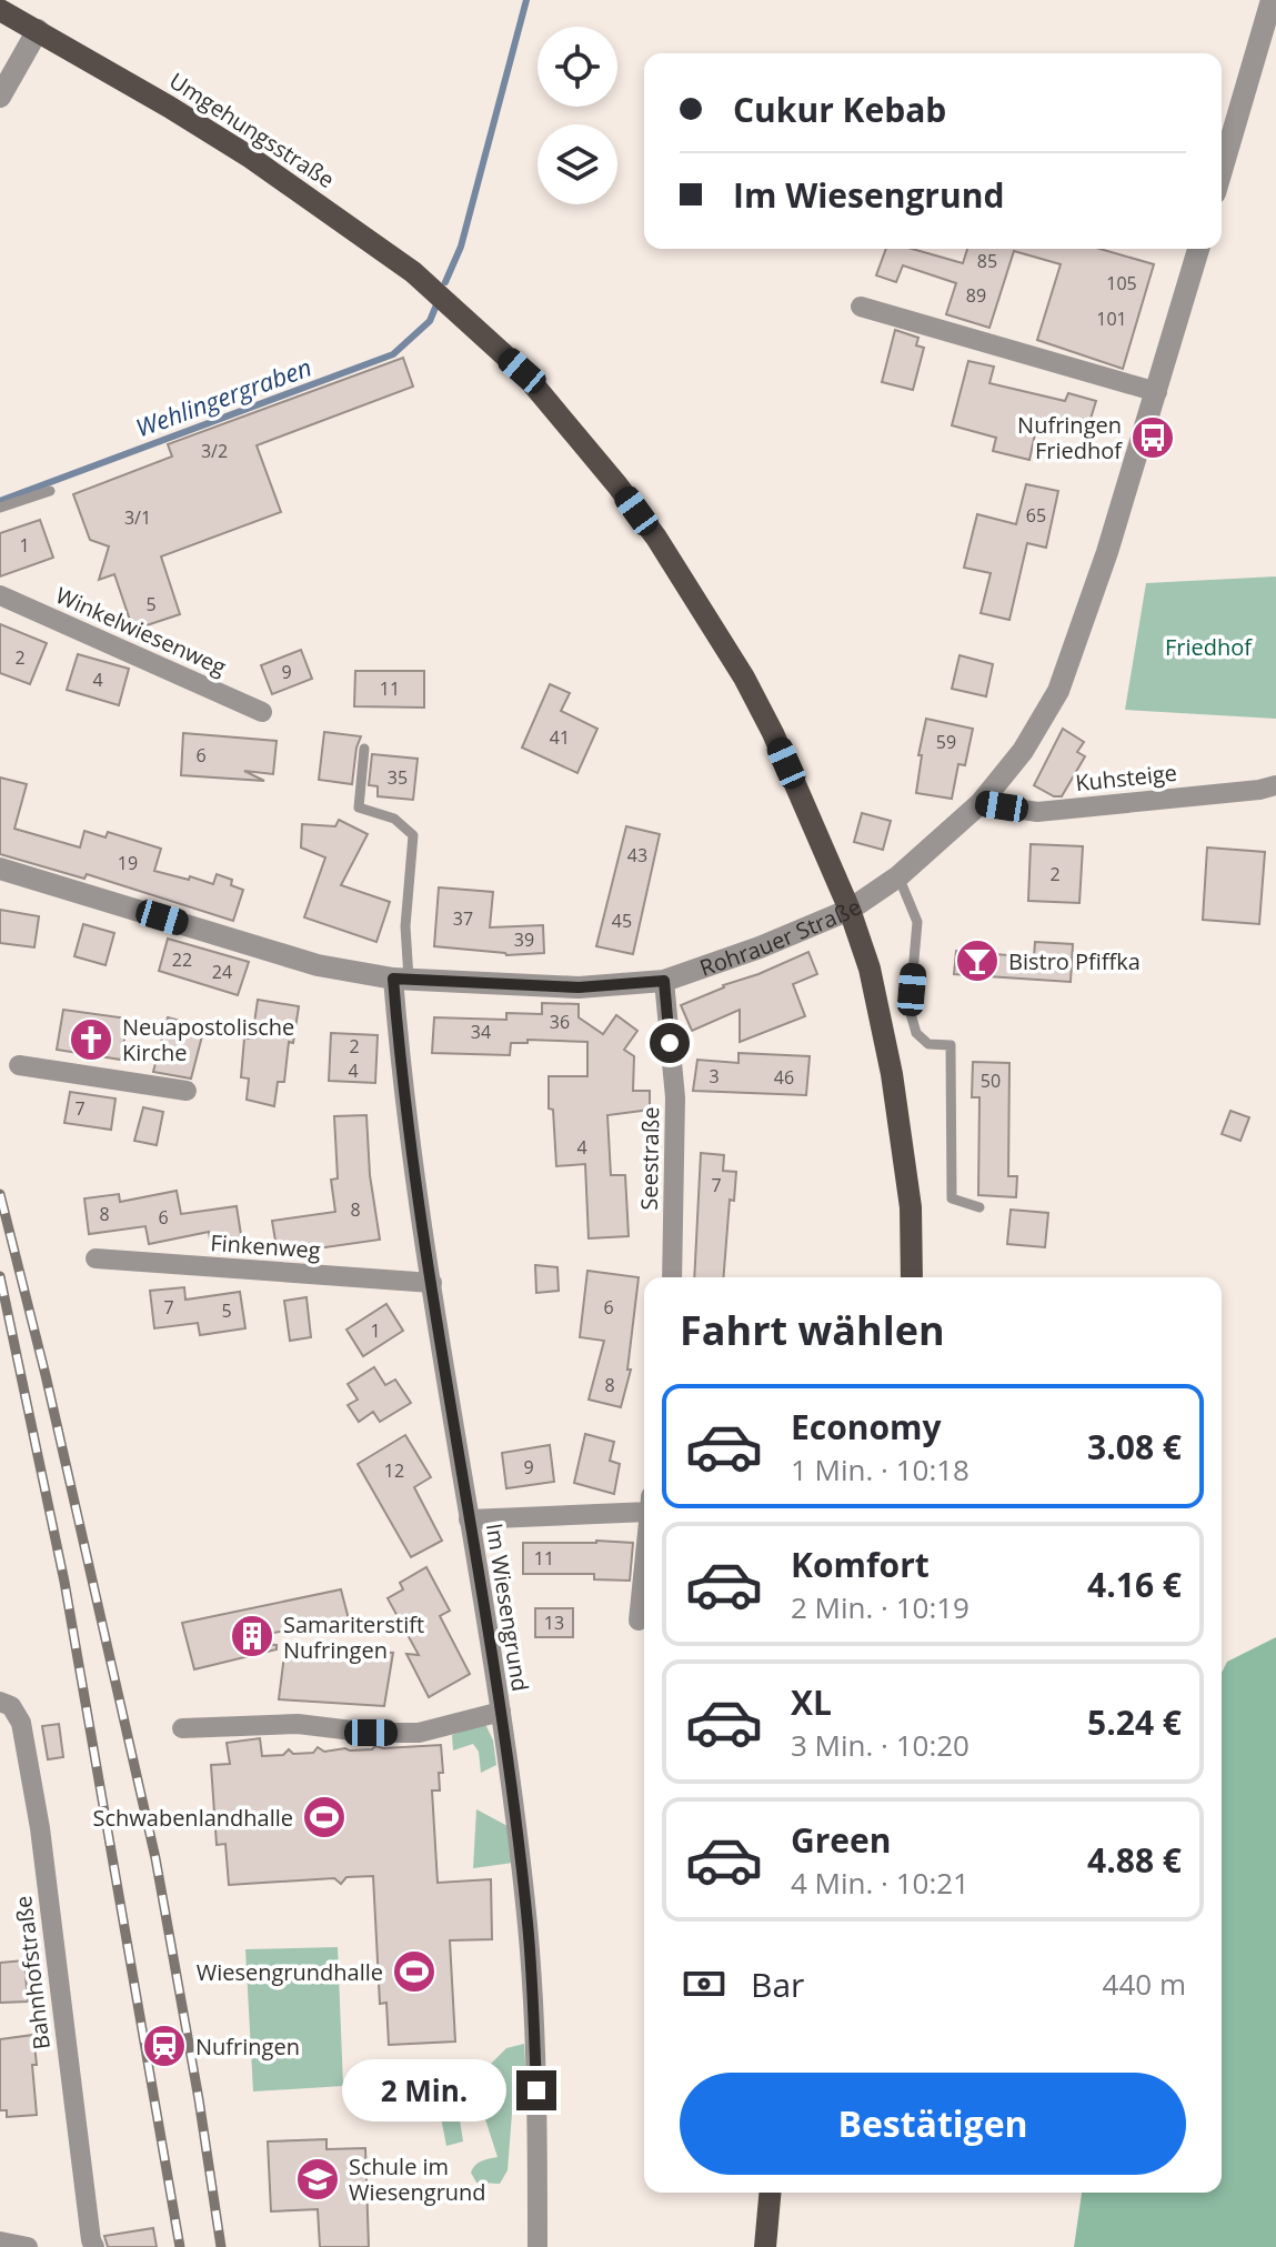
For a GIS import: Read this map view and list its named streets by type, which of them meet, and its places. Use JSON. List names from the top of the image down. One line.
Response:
{"streets":{"main road":["Umgehungsstraße"],"street":["Winkelwiesenweg","Kuhsteige","Rohrauer Straße","Seestraße","Finkenweg","Im Wiesengrund","Bahnhofstraße"]},"crossings":[["Umgehungsstraße","Rohrauer Straße"],["Kuhsteige","Rohrauer Straße"],["Rohrauer Straße","Seestraße"],["Rohrauer Straße","Im Wiesengrund"],["Finkenweg","Im Wiesengrund"]],"water":["Wehlingergraben"],"parks":["Friedhof"],"places":{"bus stop":["Nufringen Friedhof"],"bar":["Bistro Pfiffka"],"church":["Neuapostolische Kirche"],"building":["Samariterstift Nufringen"],"sports":["Schwabenlandhalle","Wiesengrundhalle"],"station":["Nufringen"],"school or university":["Schule im Wiesengrund"]},"house_numbers":["85","105","89","101","3/2","65","3/1","1","5","2","9","4","11","41","59","6","35","43","19","2","37","45","39","22","24","36","34","2","4","3","46","50","7","4","7","8","8","6","7","6","5","1","8","9","12","11","13"],"page":{"banner":["Cukur Kebab","Im Wiesengrund"],"heading":"Fahrt wählen","list":[{"name":"Economy","note":"1 Min. · 10:18","value":"3.08 €"},{"name":"Komfort","note":"2 Min. · 10:19","value":"4.16 €"},{"name":"XL","note":"3 Min. · 10:20","value":"5.24 €"},{"name":"Green","note":"4 Min. · 10:21","value":"4.88 €"}],"pay":["Bar","440 m"],"buttons":"Bestätigen","bubble":"2 Min."}}
